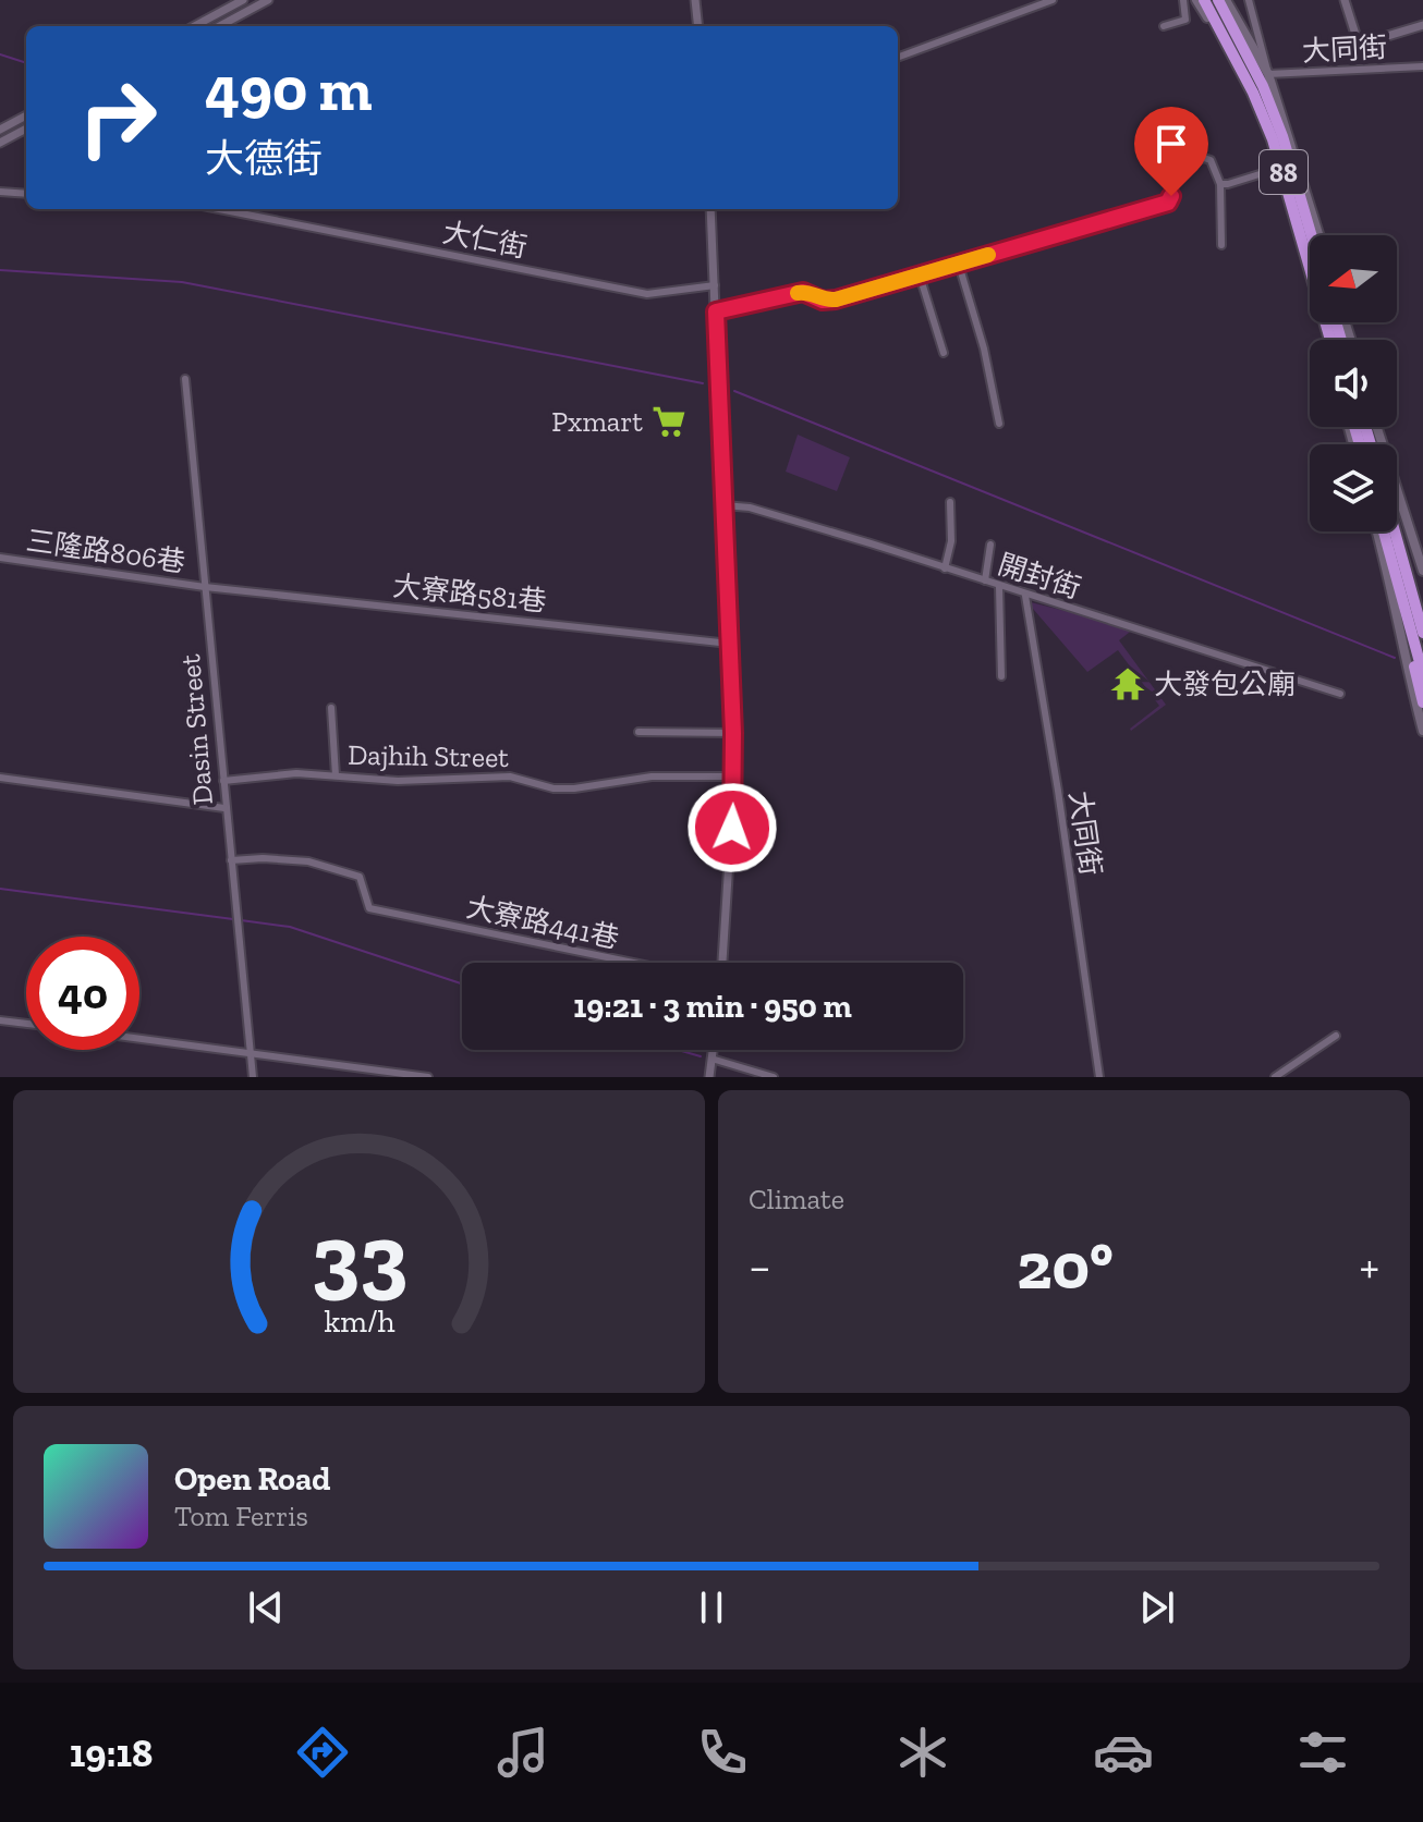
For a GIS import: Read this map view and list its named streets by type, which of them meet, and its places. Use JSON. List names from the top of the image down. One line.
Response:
{"streets":{"highway":["88"],"street":["大同街","大仁街","三隆路806巷","開封街","大寮路581巷","Dasin Street","Dajhih Street","大寮路441巷"]},"crossings":[["大同街","開封街"],["三隆路806巷","大寮路581巷"],["三隆路806巷","Dasin Street"],["大寮路581巷","Dasin Street"],["Dasin Street","Dajhih Street"],["Dasin Street","大寮路441巷"]],"places":{"supermarket":["Pxmart"],"temple":["大發包公廟"]},"north":"left","page":{"turn":["490 m","大德街"],"limit":"40","trip":"19:21 · 3 min · 950 m","tile":"Climate","heat":["−","20°","+"],"song":["Open Road","Tom Ferris"],"tabs":"19:18","gauge":["33","km/h"]}}
